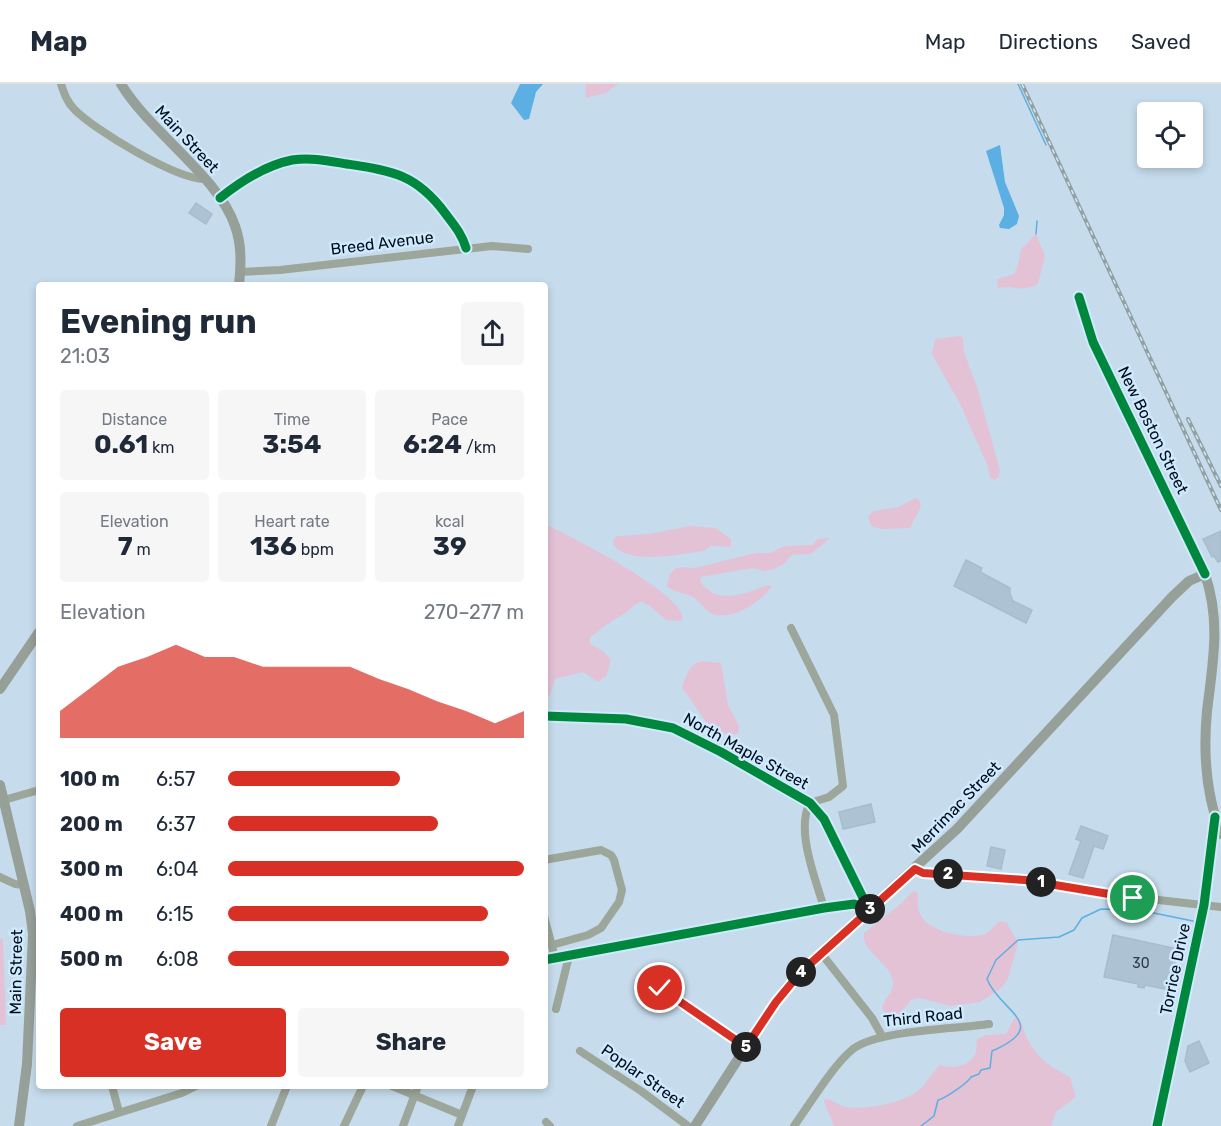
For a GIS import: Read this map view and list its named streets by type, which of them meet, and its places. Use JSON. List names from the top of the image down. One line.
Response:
{"streets":{"main road":["Main Street","New Boston Street","Merrimac Street"],"street":["Breed Avenue","North Maple Street","Torrice Drive","Third Road","Poplar Street"]},"crossings":[["Main Street","Breed Avenue"],["New Boston Street","Merrimac Street"],["New Boston Street","Torrice Drive"],["North Maple Street","Merrimac Street"]],"house_numbers":["30"],"page":{"header":"Map","nav":["Map","Directions","Saved"],"heading":["Evening run","21:03"],"stats":[["Distance","0.61 km"],["Time","3:54"],["Pace","6:24 /km"],["Elevation","7 m"],["Heart rate","136 bpm"],["kcal","39"]],"chart":["Elevation","270–277 m"],"list":[{"name":"100 m","note":"6:57"},{"name":"200 m","note":"6:37"},{"name":"300 m","note":"6:04"},{"name":"400 m","note":"6:15"},{"name":"500 m","note":"6:08"}],"pins":["2","1","3","4","5"],"buttons":["Save","Share"]}}
